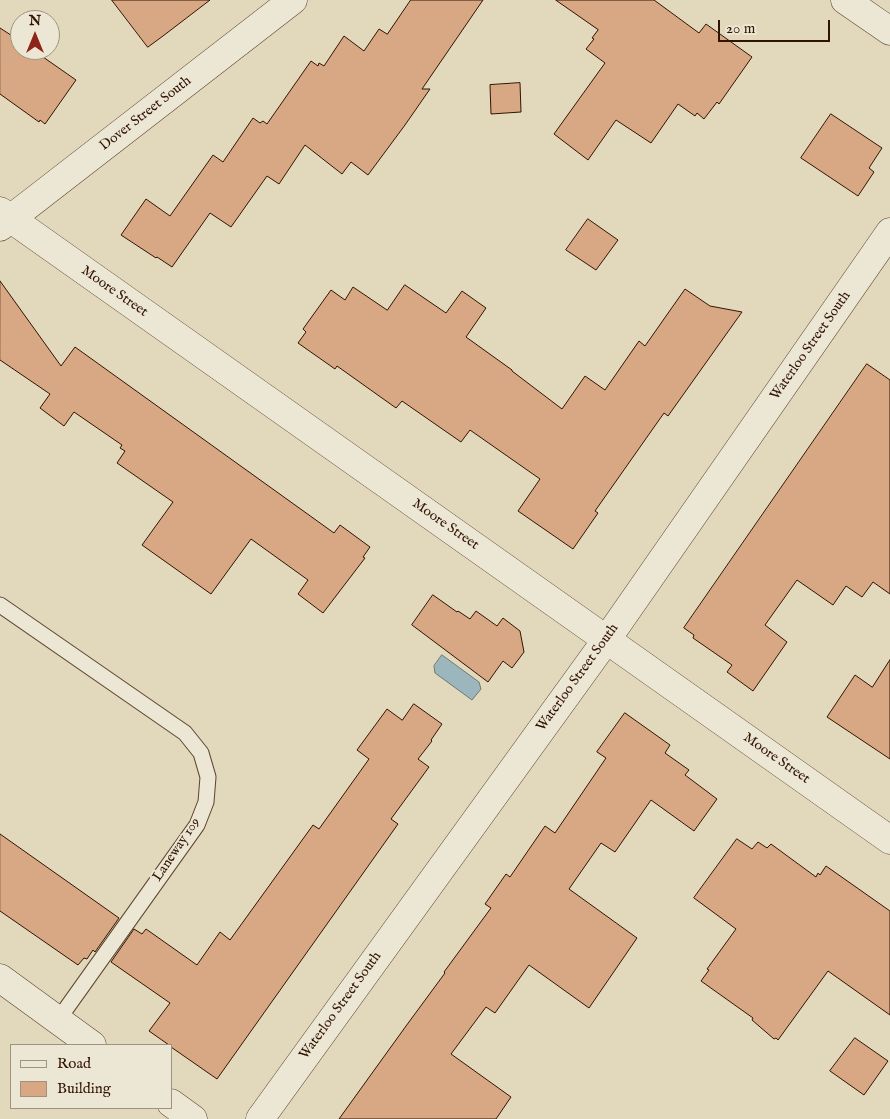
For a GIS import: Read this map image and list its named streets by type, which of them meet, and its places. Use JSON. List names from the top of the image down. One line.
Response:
{"streets":{"street":["Dover Street South","Moore Street","Waterloo Street South"],"lane":["Laneway 109"]},"crossings":[["Dover Street South","Moore Street"],["Moore Street","Waterloo Street South"]],"legend":["Road","Building"],"scale_bar":"20 m","north":"top"}
